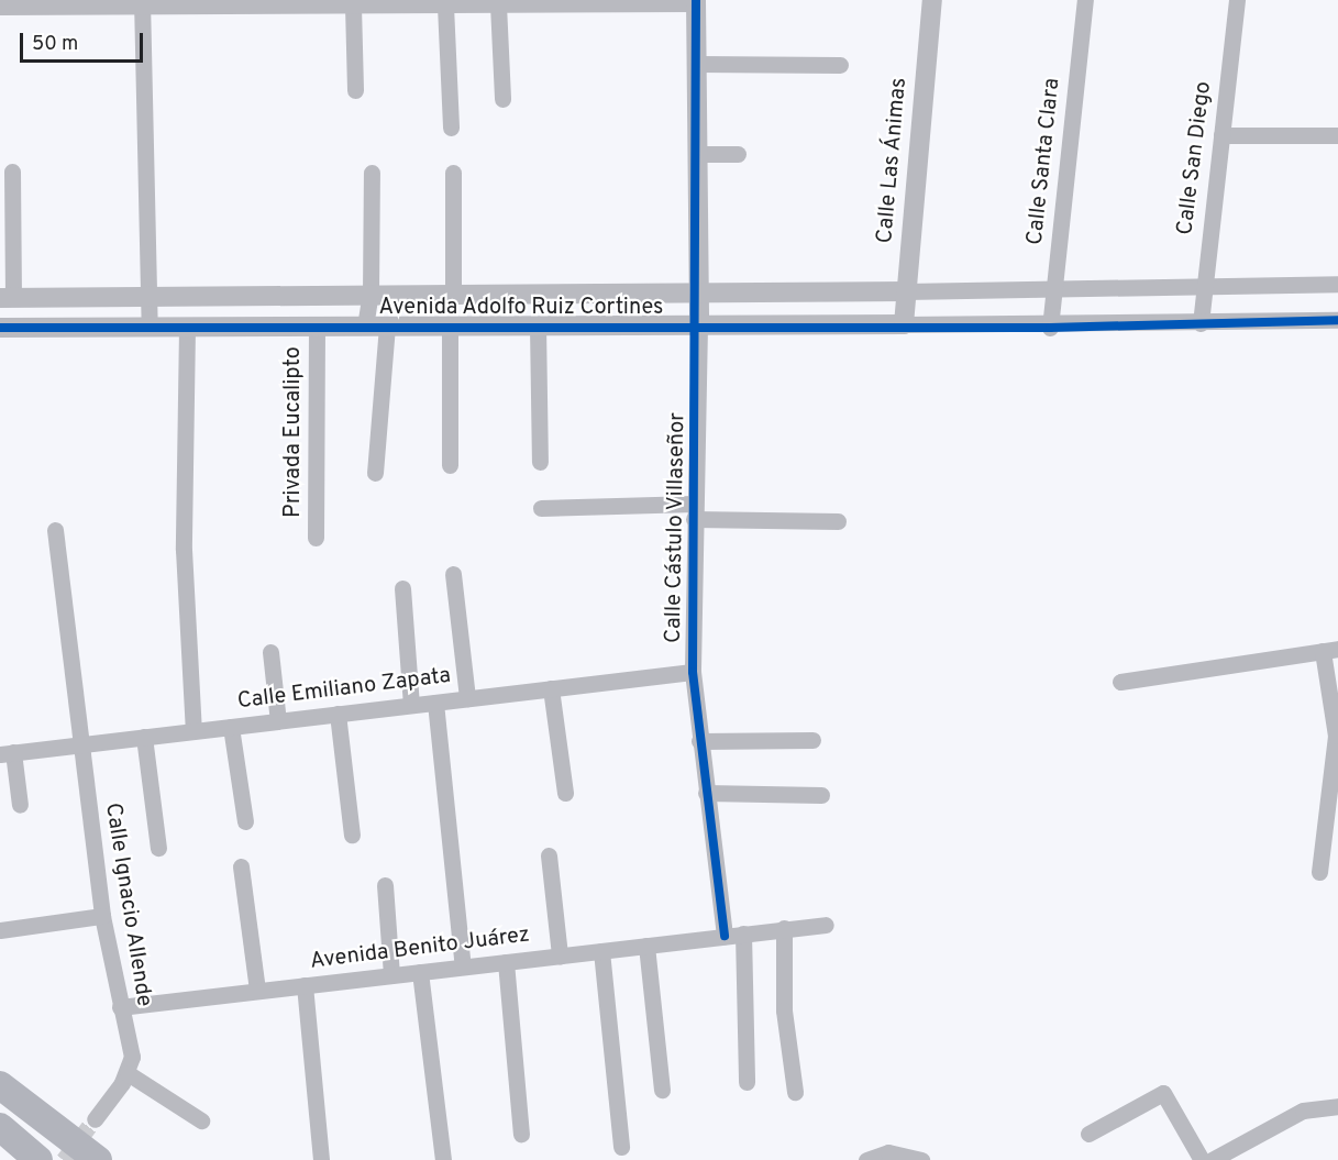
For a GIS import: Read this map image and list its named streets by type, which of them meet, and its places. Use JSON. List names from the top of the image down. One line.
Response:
{"streets":{"street":["Calle San Diego","Calle Las Ánimas","Calle Santa Clara","Avenida Adolfo Ruiz Cortines","Privada Eucalipto","Calle Cástulo Villaseñor","Calle Emiliano Zapata","Calle Ignacio Allende","Avenida Benito Juárez"]},"crossings":[["Calle San Diego","Avenida Adolfo Ruiz Cortines"],["Calle Las Ánimas","Avenida Adolfo Ruiz Cortines"],["Calle Santa Clara","Avenida Adolfo Ruiz Cortines"],["Avenida Adolfo Ruiz Cortines","Privada Eucalipto"],["Avenida Adolfo Ruiz Cortines","Calle Cástulo Villaseñor"],["Calle Cástulo Villaseñor","Calle Emiliano Zapata"],["Calle Cástulo Villaseñor","Avenida Benito Juárez"],["Calle Emiliano Zapata","Calle Ignacio Allende"],["Calle Ignacio Allende","Avenida Benito Juárez"]],"scale_bar":"50 m"}
